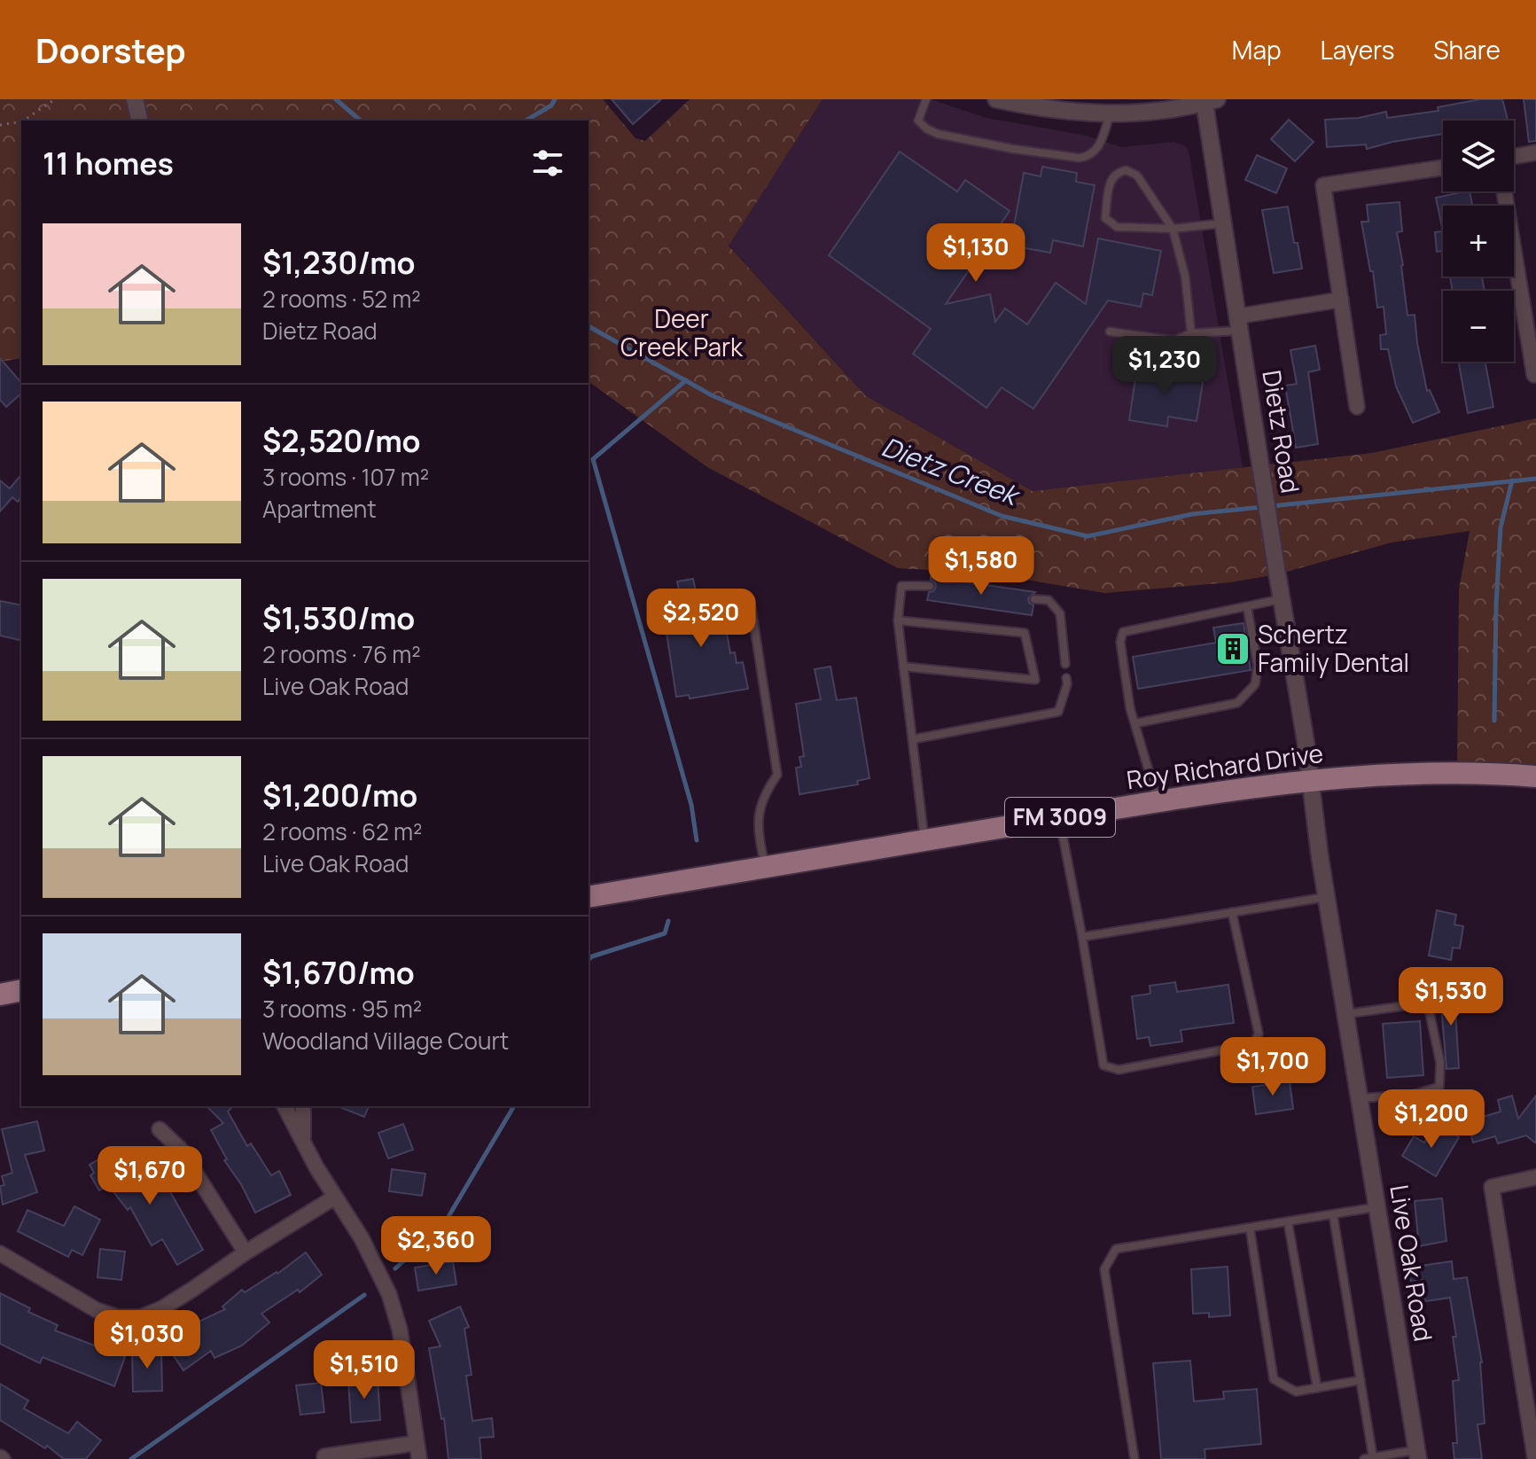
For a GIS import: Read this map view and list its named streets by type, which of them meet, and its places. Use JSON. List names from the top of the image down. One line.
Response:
{"streets":{"main road":["Roy Richard Drive","FM 3009"],"street":["Dietz Road","Live Oak Road"]},"crossings":[["Dietz Road","Roy Richard Drive"],["Dietz Road","Live Oak Road"],["Roy Richard Drive","Live Oak Road"]],"water":["Dietz Creek"],"parks":["Deer Creek Park"],"places":{"building":["Schertz Family Dental"]},"page":{"header":"Doorstep","nav":["Map","Layers","Share"],"map_buttons":["+","−"],"heading":"11 homes","list":[{"name":"$1,230/mo","note":"2 rooms · 52 m² · Dietz Road"},{"name":"$2,520/mo","note":"3 rooms · 107 m² · Apartment"},{"name":"$1,530/mo","note":"2 rooms · 76 m² · Live Oak Road"},{"name":"$1,200/mo","note":"2 rooms · 62 m² · Live Oak Road"},{"name":"$1,670/mo","note":"3 rooms · 95 m² · Woodland Village Court"}],"price":["$1,130","$1,230","$1,580","$2,520","$1,530","$1,700","$1,200","$1,670","$2,360","$1,030","$1,510"]}}
